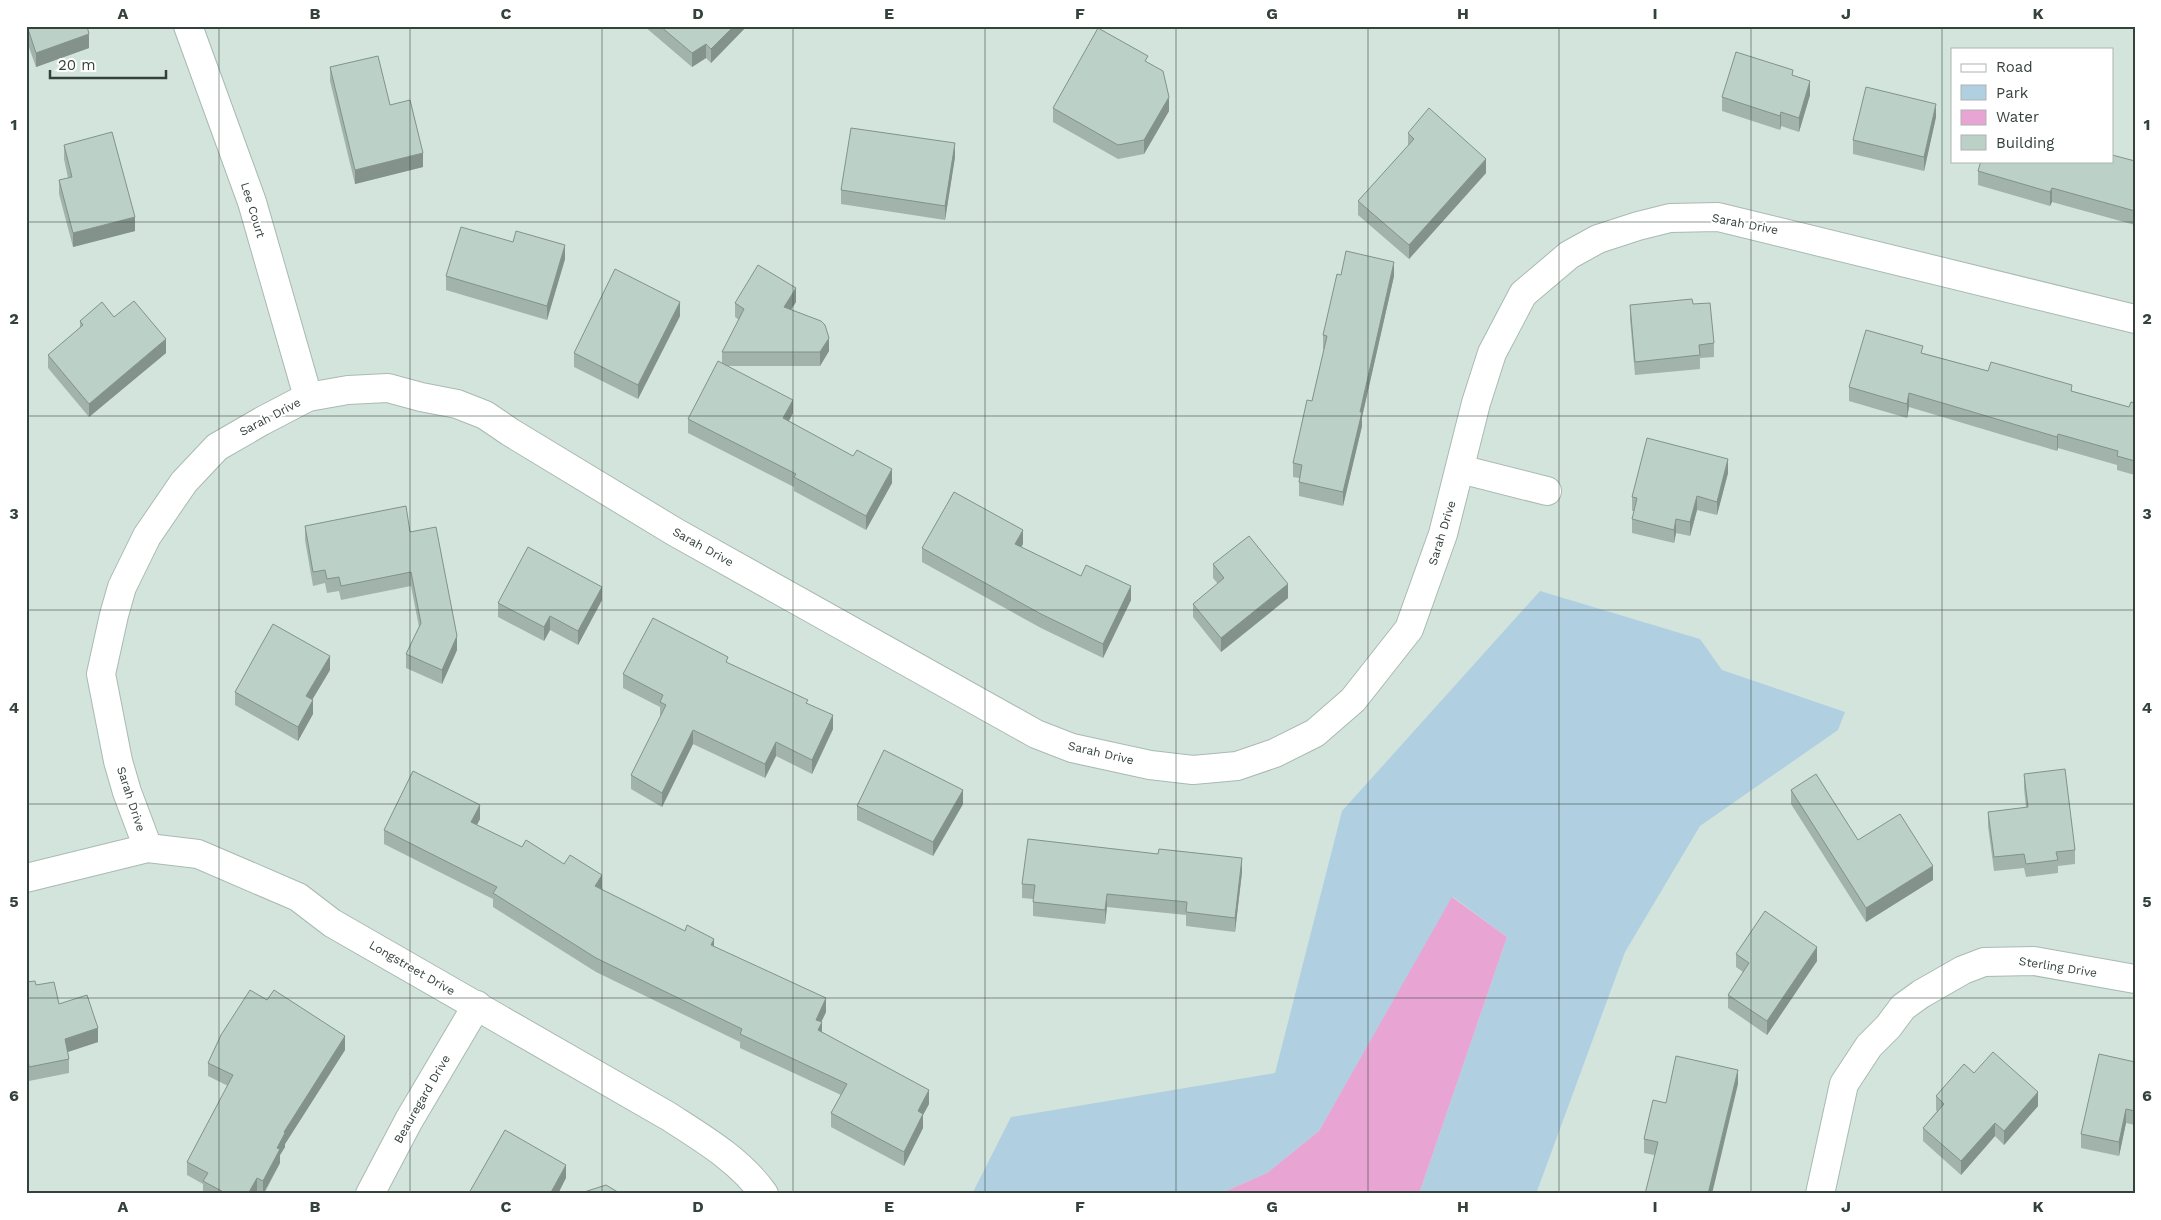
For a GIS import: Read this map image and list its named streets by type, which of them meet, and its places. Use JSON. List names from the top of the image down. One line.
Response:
{"streets":{"street":["Lee Court","Sarah Drive","Sterling Drive","Longstreet Drive","Beauregard Drive"]},"crossings":[["Lee Court","Sarah Drive"],["Sarah Drive","Longstreet Drive"],["Longstreet Drive","Beauregard Drive"]],"legend":["Road","Park","Water","Building"],"scale_bar":"20 m","grid":{"columns":["A","B","C","D","E","F","G","H","I","J","K"],"rows":["1","2","3","4","5","6"]}}
